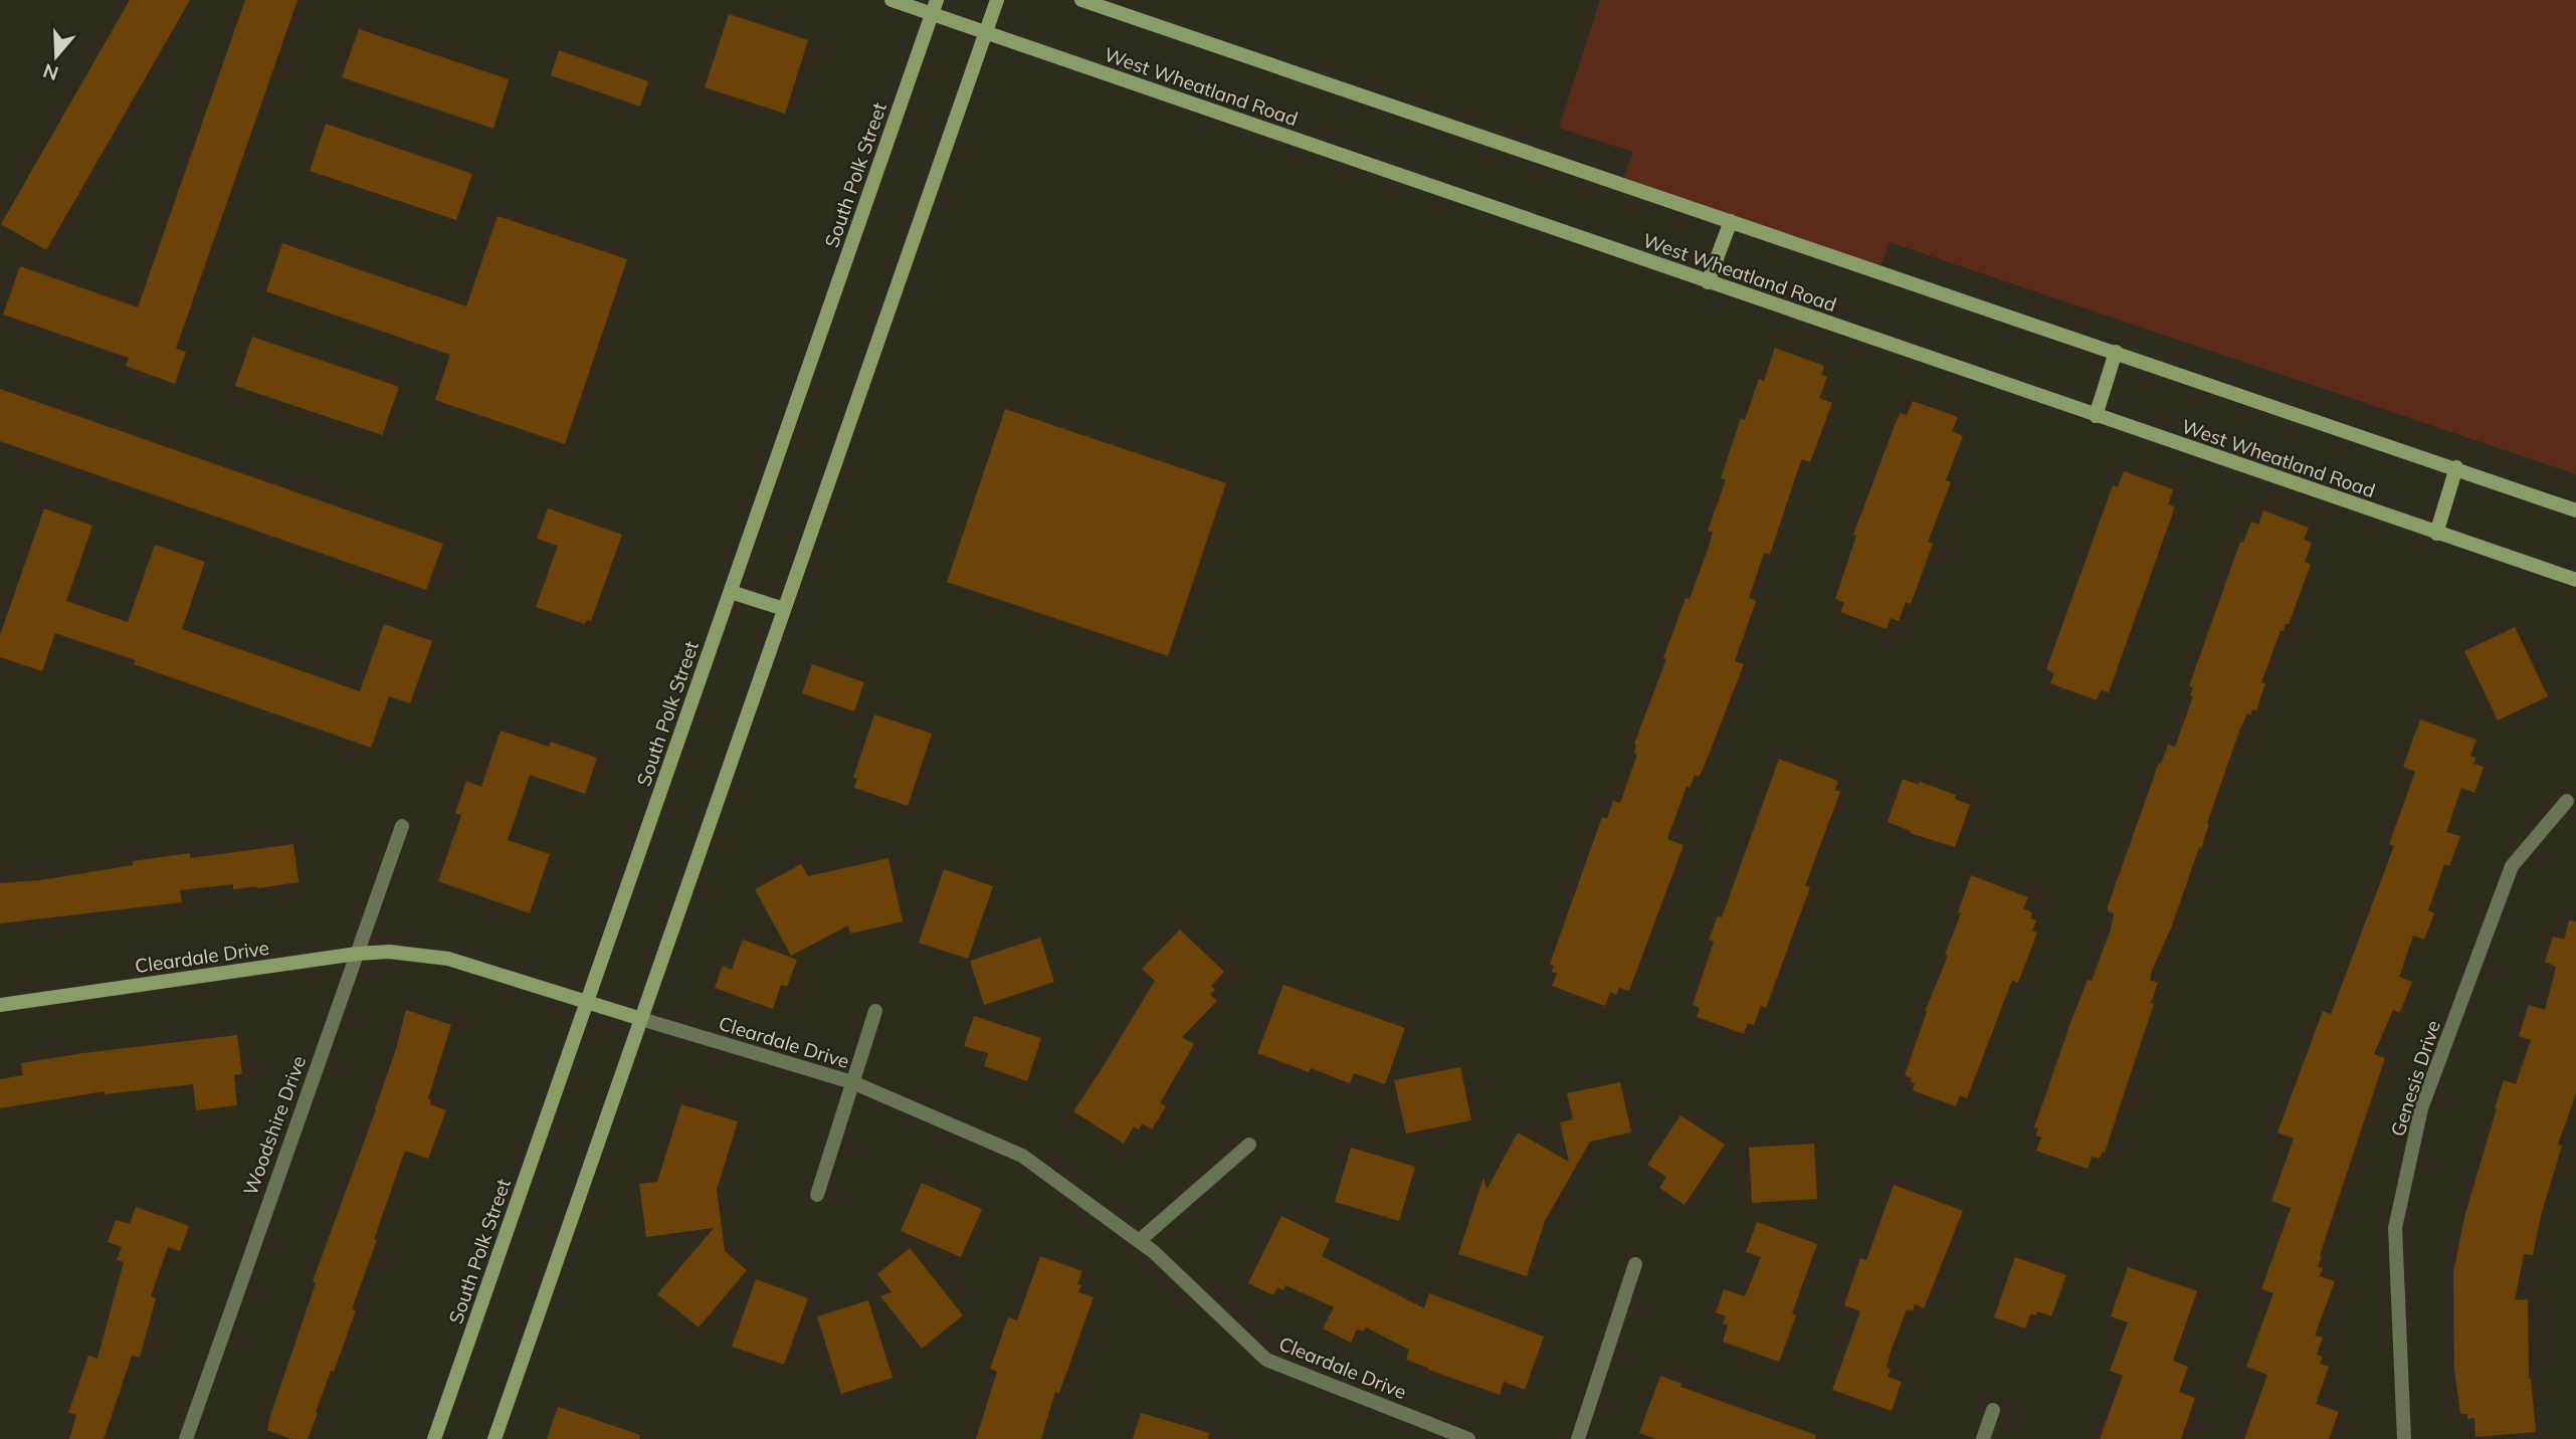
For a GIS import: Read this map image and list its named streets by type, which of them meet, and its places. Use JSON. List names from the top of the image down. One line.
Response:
{"streets":{"main road":["West Wheatland Road","South Polk Street","Cleardale Drive"],"street":["Genesis Drive","Woodshire Drive"]},"crossings":[["West Wheatland Road","South Polk Street"],["South Polk Street","Cleardale Drive"],["Cleardale Drive","Woodshire Drive"]],"north":"bottom"}
